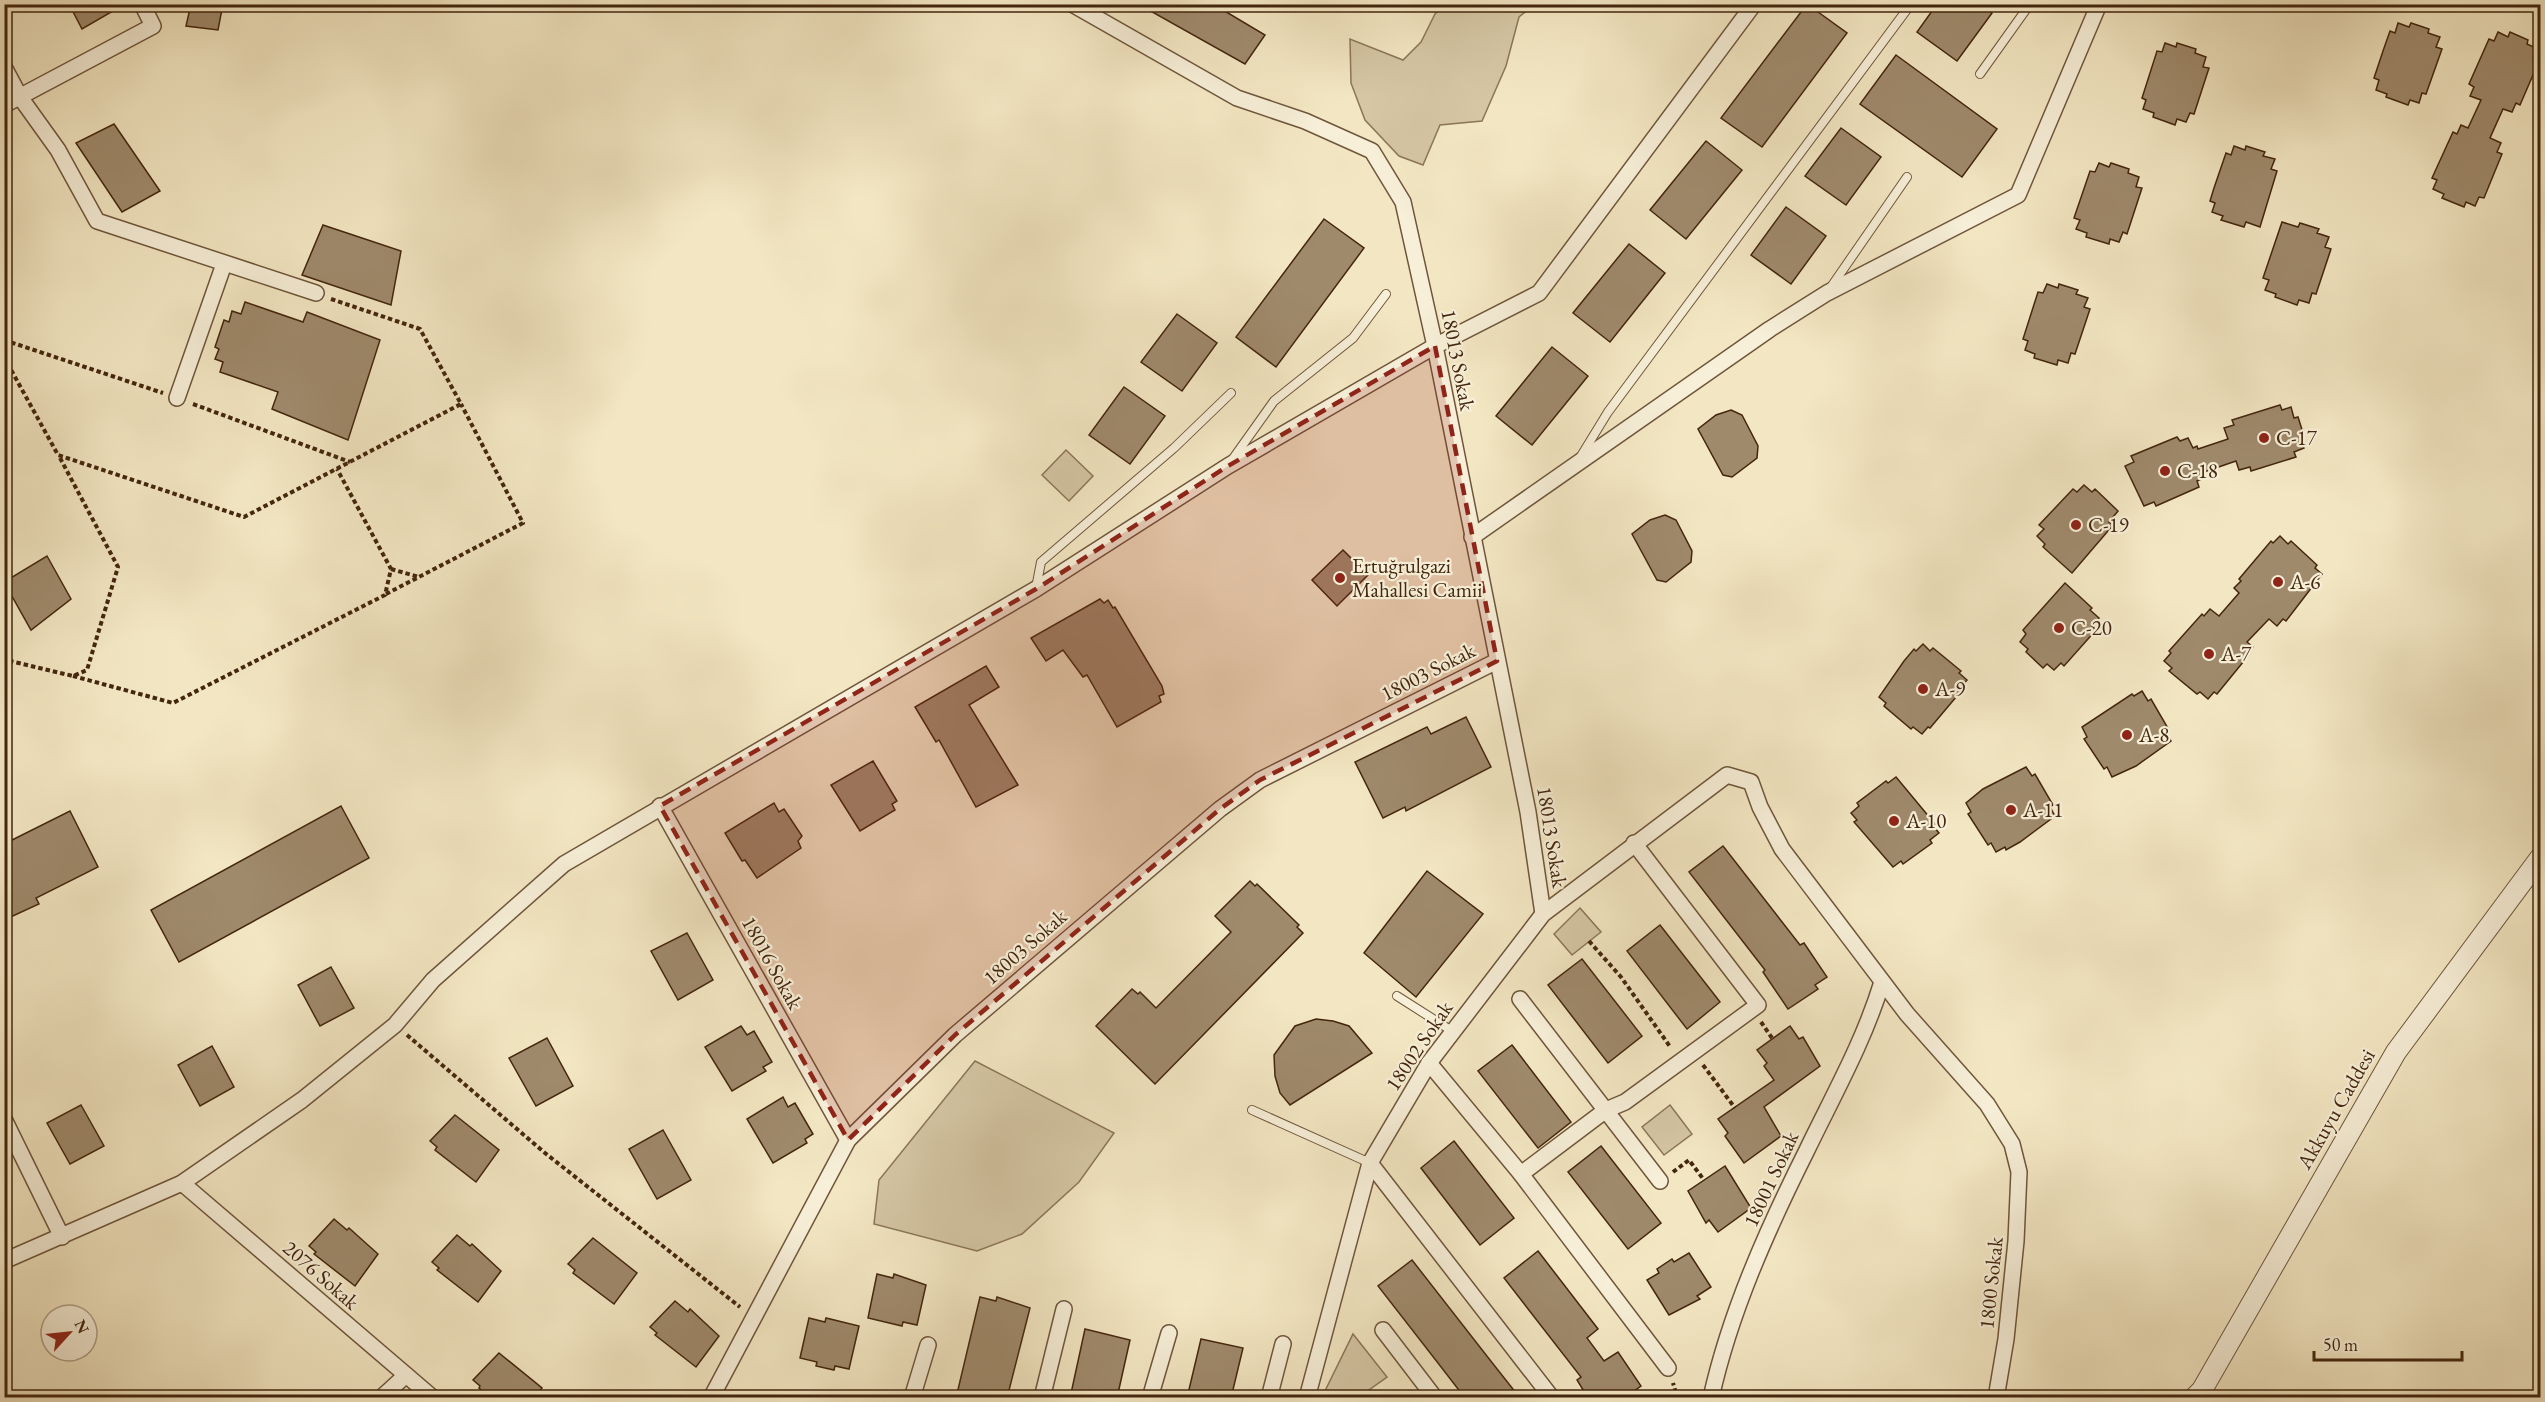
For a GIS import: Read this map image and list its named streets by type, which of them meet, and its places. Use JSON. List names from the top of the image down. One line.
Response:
{"streets":{"street":["18013 Sokak","18003 Sokak","18016 Sokak","18002 Sokak","Akkuyu Caddesi","18001 Sokak","2076 Sokak","1800 Sokak"]},"crossings":[["18013 Sokak","18003 Sokak"],["18013 Sokak","18002 Sokak"],["18003 Sokak","18016 Sokak"],["18002 Sokak","18001 Sokak"],["18002 Sokak","1800 Sokak"],["18001 Sokak","1800 Sokak"]],"places":["C-17","C-18","C-19","Ertuğrulgazi Mahallesi Camii","A-6","C-20","A-7","A-9","A-8","A-11","A-10"],"scale_bar":"50 m","north":"top right"}
